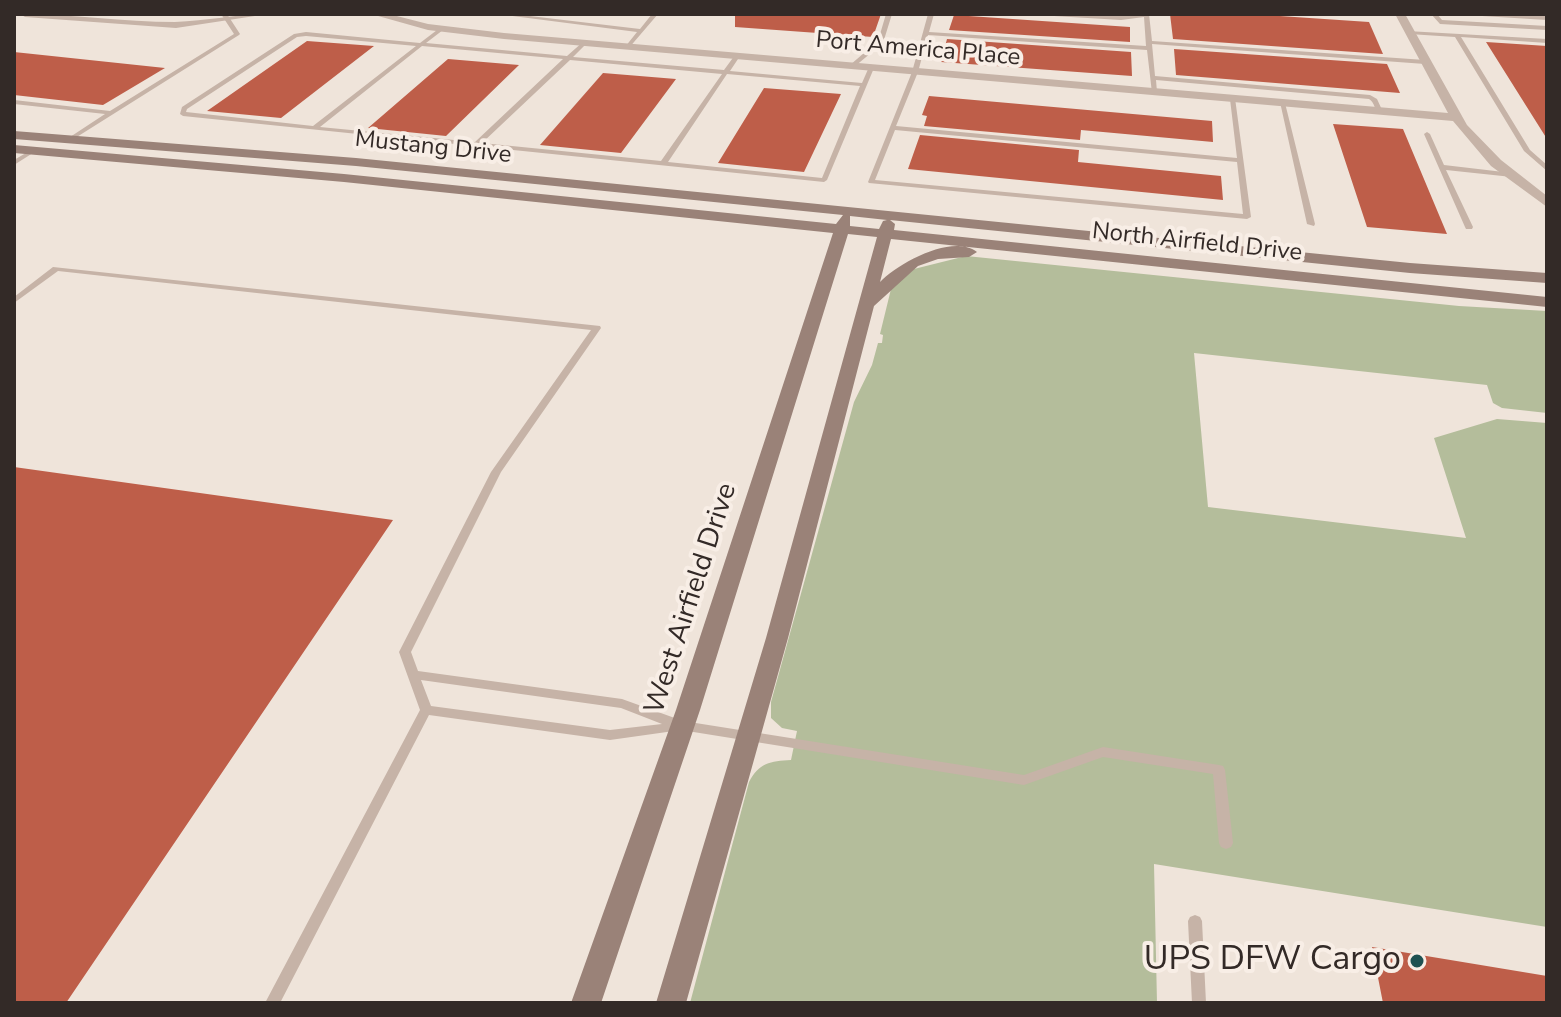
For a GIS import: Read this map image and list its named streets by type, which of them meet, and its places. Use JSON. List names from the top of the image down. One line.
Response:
{"streets":{"main road":["Mustang Drive","North Airfield Drive","West Airfield Drive"],"street":["Port America Place"]},"crossings":[["Mustang Drive","North Airfield Drive"],["Mustang Drive","West Airfield Drive"],["North Airfield Drive","West Airfield Drive"]],"places":["UPS DFW Cargo"]}
